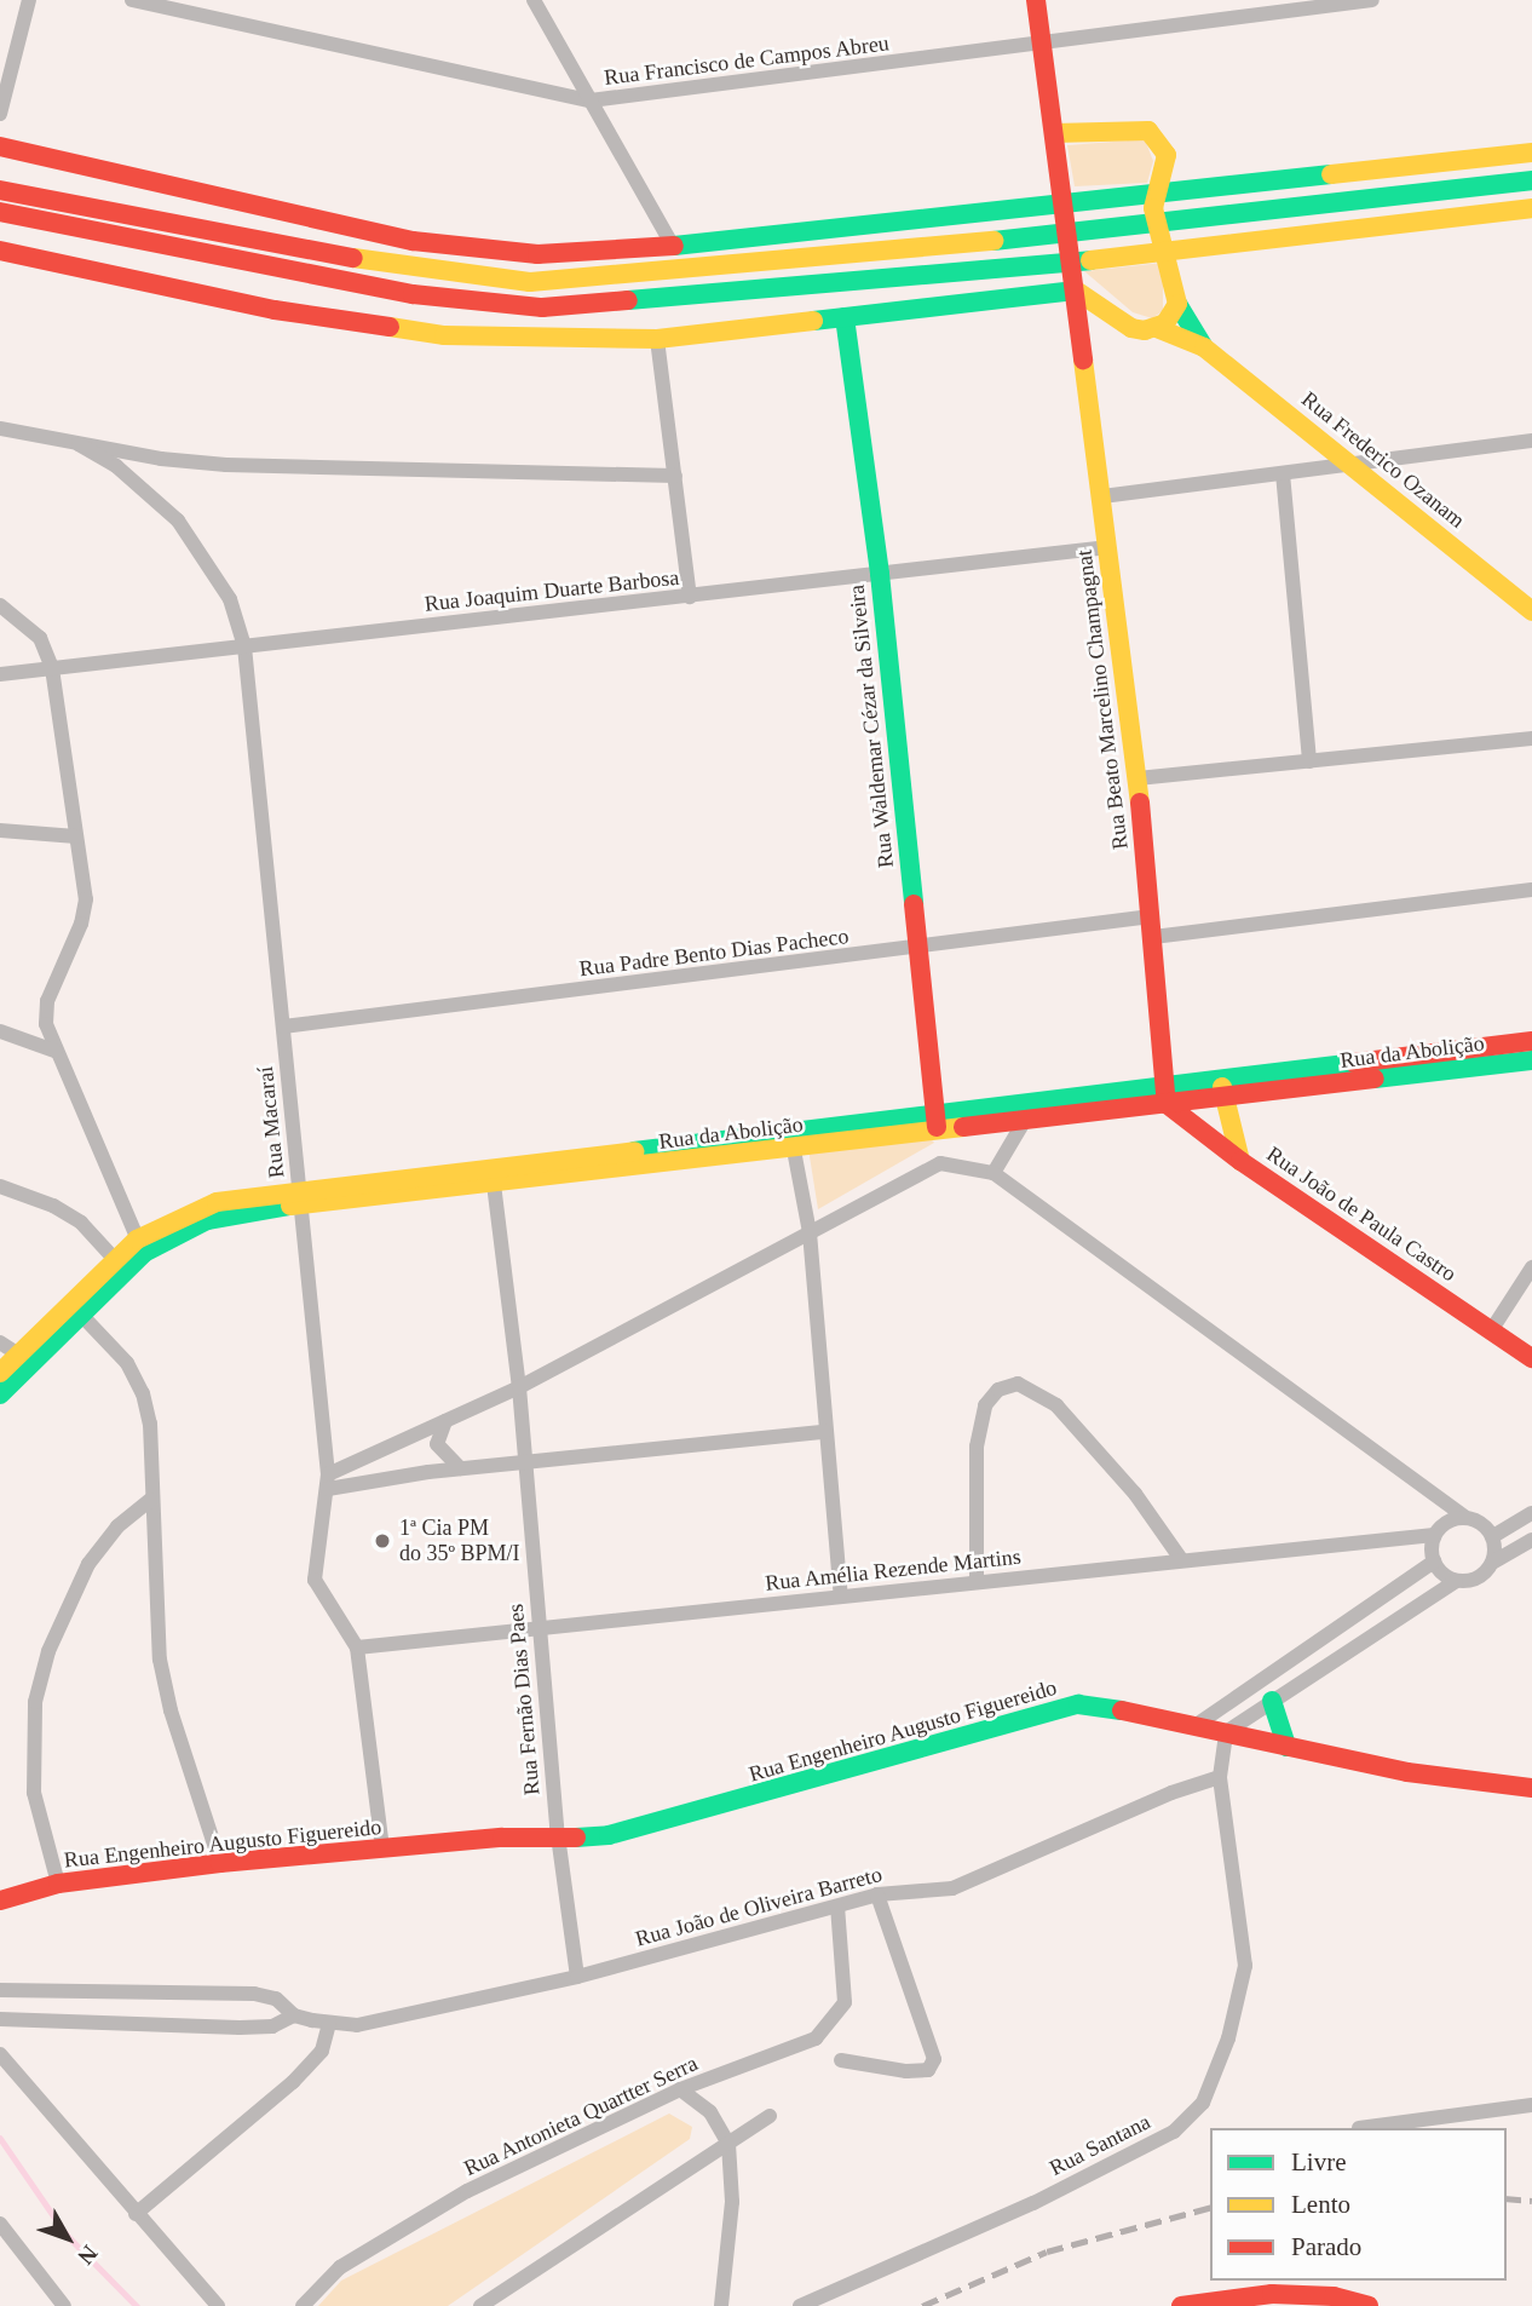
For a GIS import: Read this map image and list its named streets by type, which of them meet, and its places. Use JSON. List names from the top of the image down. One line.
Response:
{"streets":{"main road":["Rua Frederico Ozanam","Rua Beato Marcelino Champagnat","Rua Waldemar Cézar da Silveira","Rua da Abolição","Rua João de Paula Castro","Rua Engenheiro Augusto Figuereido"],"street":["Rua Francisco de Campos Abreu","Rua Joaquim Duarte Barbosa","Rua Padre Bento Dias Pacheco","Rua Macaraí","Rua Amélia Rezende Martins","Rua Fernão Dias Paes","Rua João de Oliveira Barreto","Rua Antonieta Quartter Serra","Rua Santana"]},"crossings":[["Rua Frederico Ozanam","Rua Beato Marcelino Champagnat"],["Rua Joaquim Duarte Barbosa","Rua Beato Marcelino Champagnat"],["Rua Joaquim Duarte Barbosa","Rua Waldemar Cézar da Silveira"],["Rua Joaquim Duarte Barbosa","Rua Macaraí"],["Rua Beato Marcelino Champagnat","Rua Padre Bento Dias Pacheco"],["Rua Beato Marcelino Champagnat","Rua da Abolição"],["Rua Beato Marcelino Champagnat","Rua João de Paula Castro"],["Rua Waldemar Cézar da Silveira","Rua Padre Bento Dias Pacheco"],["Rua Waldemar Cézar da Silveira","Rua da Abolição"],["Rua Padre Bento Dias Pacheco","Rua Macaraí"],["Rua da Abolição","Rua Macaraí"],["Rua da Abolição","Rua João de Paula Castro"],["Rua da Abolição","Rua Fernão Dias Paes"],["Rua Macaraí","Rua Amélia Rezende Martins"],["Rua Macaraí","Rua Engenheiro Augusto Figuereido"],["Rua Amélia Rezende Martins","Rua Fernão Dias Paes"],["Rua Fernão Dias Paes","Rua Engenheiro Augusto Figuereido"],["Rua Fernão Dias Paes","Rua João de Oliveira Barreto"],["Rua Engenheiro Augusto Figuereido","Rua Santana"],["Rua João de Oliveira Barreto","Rua Antonieta Quartter Serra"],["Rua João de Oliveira Barreto","Rua Santana"]],"places":["1ª Cia PM do 35º BPM/I"],"legend":["Livre","Lento","Parado"],"north":"bottom right"}
